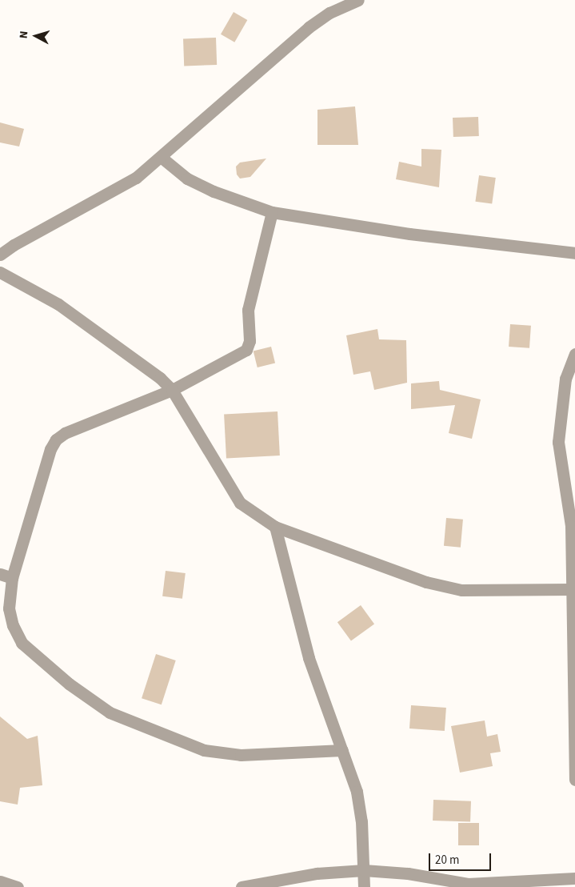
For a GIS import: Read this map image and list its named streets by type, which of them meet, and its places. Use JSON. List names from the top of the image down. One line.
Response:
{"scale_bar":"20 m","north":"left"}
